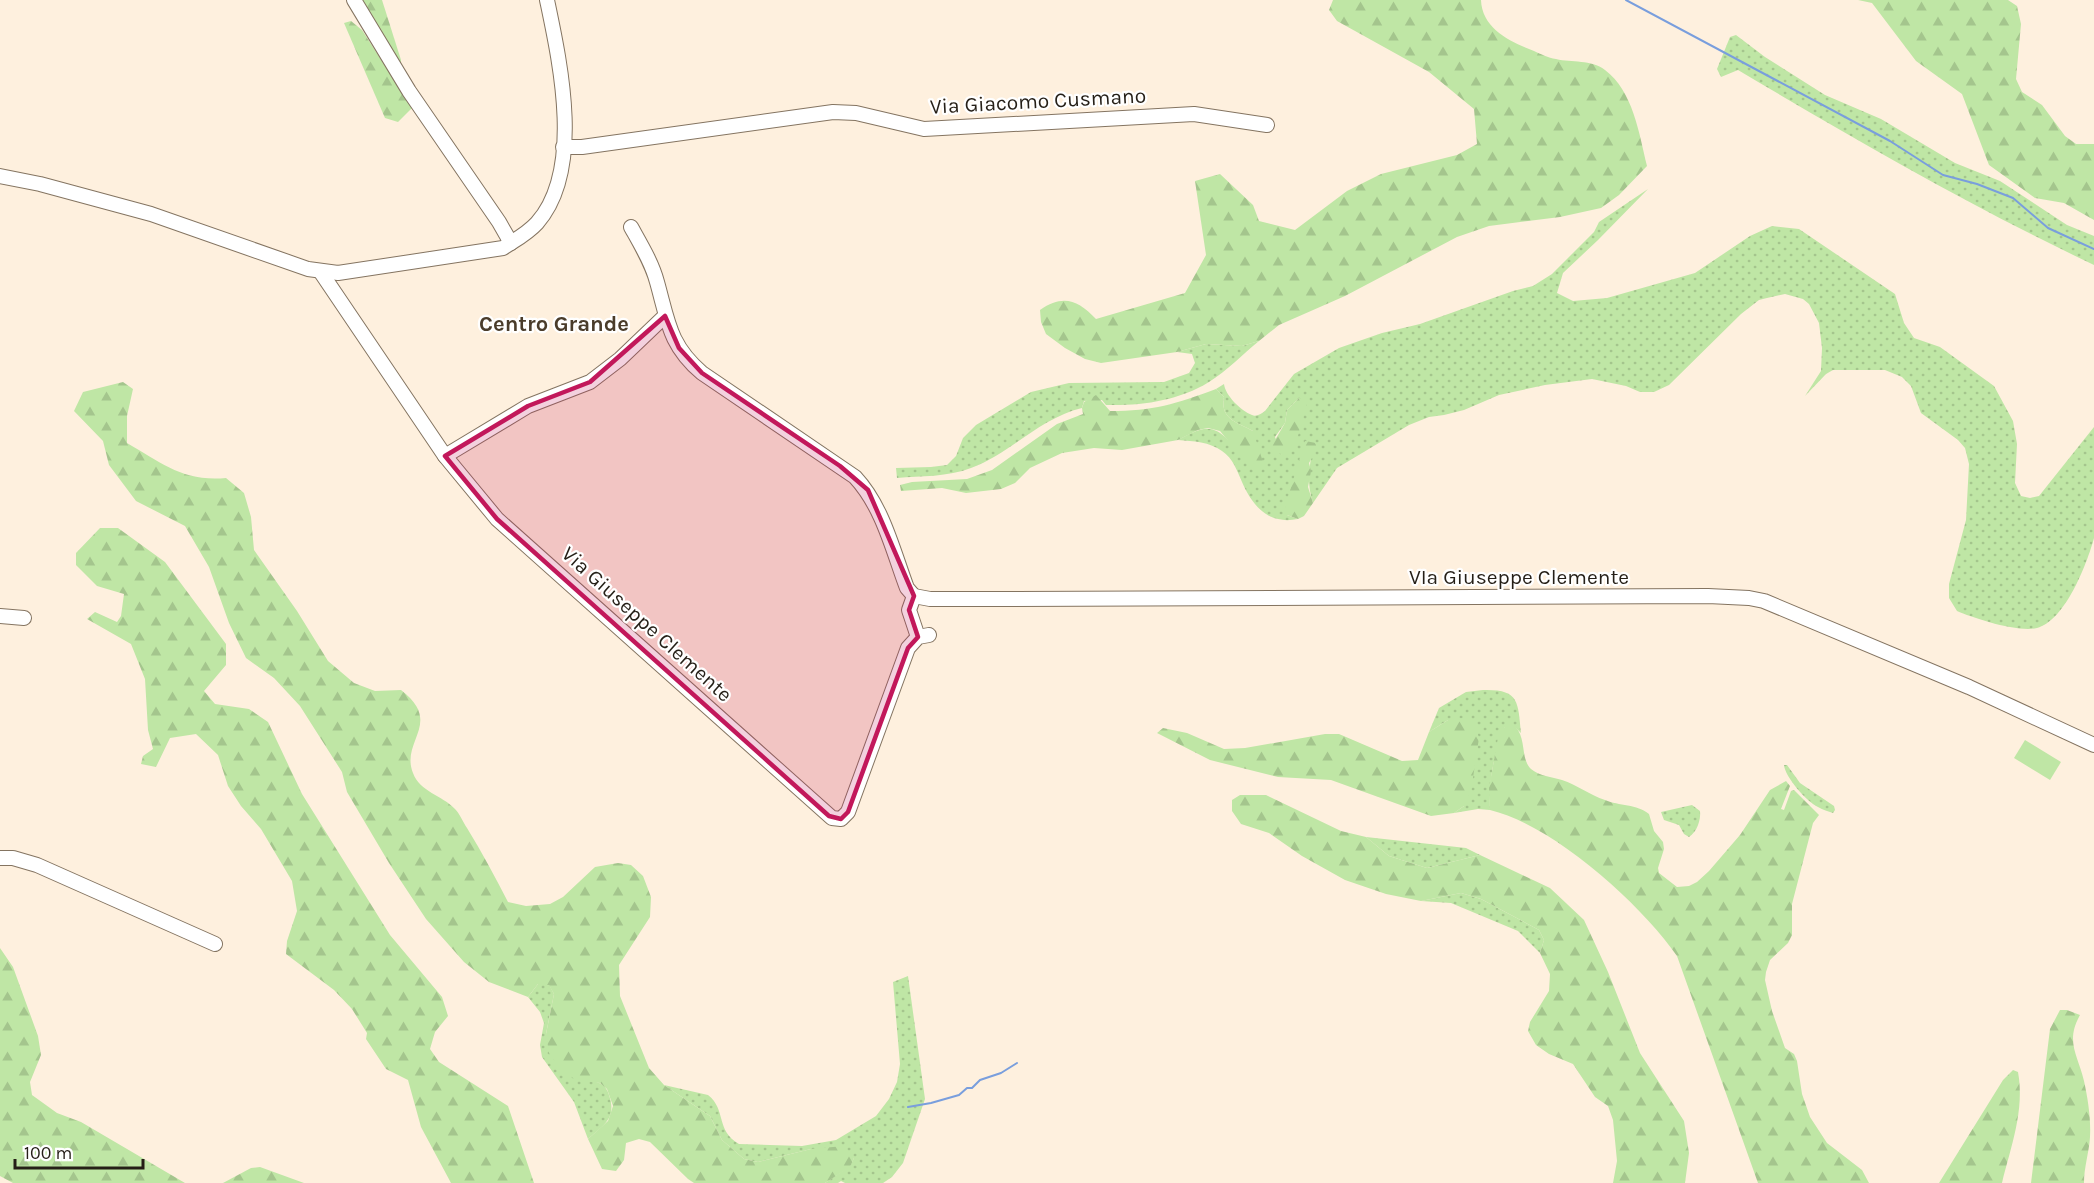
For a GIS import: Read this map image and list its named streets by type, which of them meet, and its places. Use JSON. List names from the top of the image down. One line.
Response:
{"streets":{"street":["Via Giacomo Cusmano","VIa Giuseppe Clemente","Via Giuseppe Clemente"]},"crossings":[["VIa Giuseppe Clemente","Via Giuseppe Clemente"]],"districts":["Centro Grande"],"scale_bar":"100 m"}
